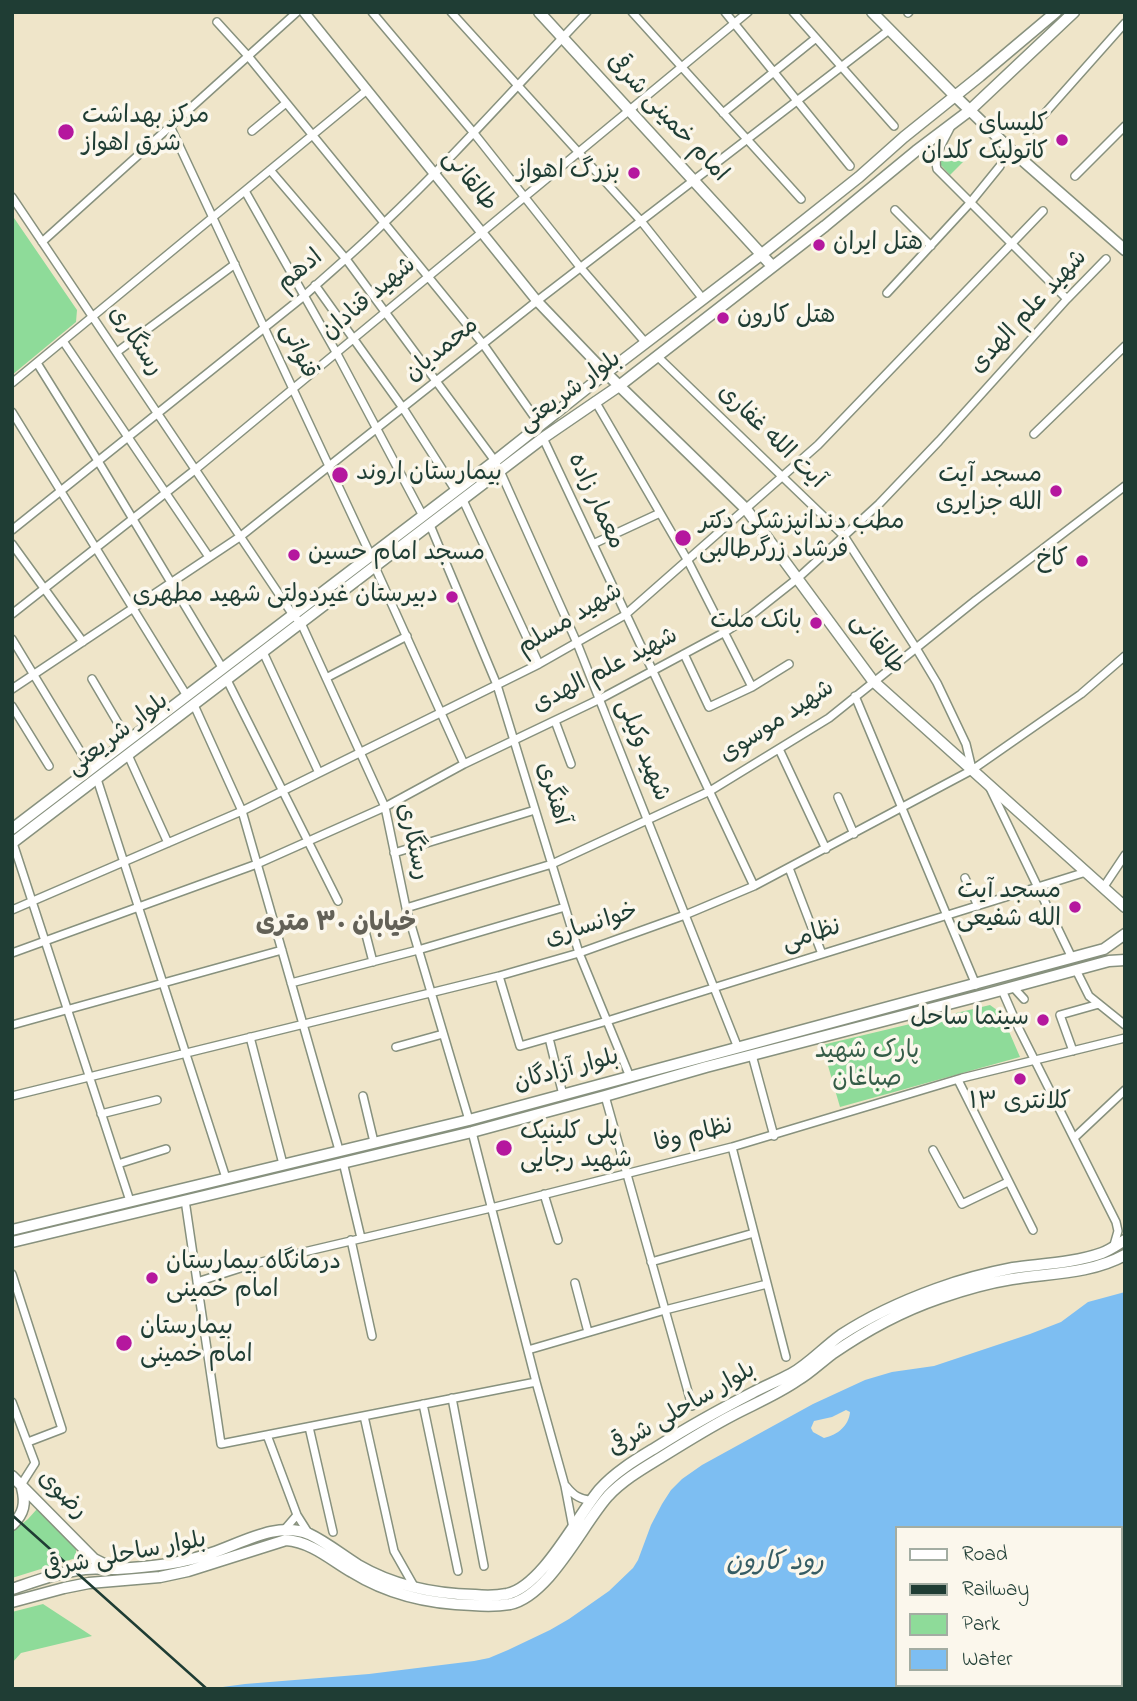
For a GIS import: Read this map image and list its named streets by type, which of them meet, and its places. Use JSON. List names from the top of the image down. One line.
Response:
{"streets":{"main road":["امام خمینی شرقی","طالقانی","بلوار شریعتی","بلوار آزادگان","بلوار ساحلی شرقی","رضوی"],"street":["ادهم","شهید قنادان","شهید علم الهدی","رستگاری","محمدیان","قنواتی","آیت الله غفاری","معمار زاده","شهید مسلم","شهید موسوی","شهید وکیلی","آهنگری","خوانساری","نظامی","نظام وفا"]},"crossings":[["امام خمینی شرقی","ادهم"],["امام خمینی شرقی","شهید قنادان"],["امام خمینی شرقی","محمدیان"],["امام خمینی شرقی","بلوار شریعتی"],["طالقانی","ادهم"],["طالقانی","شهید قنادان"],["طالقانی","شهید علم الهدی"],["طالقانی","محمدیان"],["طالقانی","بلوار شریعتی"],["طالقانی","آیت الله غفاری"],["طالقانی","شهید مسلم"],["طالقانی","شهید موسوی"],["طالقانی","خوانساری"],["طالقانی","نظامی"],["ادهم","رستگاری"],["ادهم","قنواتی"],["ادهم","آهنگری"],["شهید قنادان","رستگاری"],["شهید قنادان","قنواتی"],["شهید قنادان","آهنگری"],["شهید علم الهدی","رستگاری"],["شهید علم الهدی","آیت الله غفاری"],["شهید علم الهدی","معمار زاده"],["شهید علم الهدی","شهید وکیلی"],["شهید علم الهدی","آهنگری"],["رستگاری","محمدیان"],["رستگاری","بلوار شریعتی"],["رستگاری","شهید مسلم"],["رستگاری","شهید موسوی"],["رستگاری","خوانساری"],["رستگاری","بلوار آزادگان"],["محمدیان","قنواتی"],["محمدیان","آهنگری"],["قنواتی","بلوار شریعتی"],["بلوار شریعتی","آیت الله غفاری"],["بلوار شریعتی","معمار زاده"],["بلوار شریعتی","شهید وکیلی"],["بلوار شریعتی","آهنگری"],["آیت الله غفاری","شهید مسلم"],["آیت الله غفاری","شهید موسوی"],["آیت الله غفاری","خوانساری"],["معمار زاده","شهید مسلم"],["معمار زاده","شهید موسوی"],["معمار زاده","خوانساری"],["شهید مسلم","شهید وکیلی"],["شهید مسلم","آهنگری"],["شهید موسوی","شهید وکیلی"],["شهید موسوی","آهنگری"],["شهید وکیلی","خوانساری"],["شهید وکیلی","نظامی"],["شهید وکیلی","بلوار آزادگان"],["آهنگری","خوانساری"],["آهنگری","نظامی"],["آهنگری","بلوار آزادگان"],["خوانساری","نظامی"],["بلوار ساحلی شرقی","رضوی"]],"districts":["خیابان ۳۰ متری"],"water":["رود کارون"],"parks":["پارک شهید صباغان"],"places":["مرکز بهداشت شرق اهواز","کلیسای کاتولیک کلدان","بزرگ اهواز","هتل ایران","هتل کارون","بیمارستان اروند","مسجد آیت الله جزایری","مطب دندانپزشکی دکتر فرشاد زرگرطالبی","مسجد امام حسین","کاخ","دبیرستان غیردولتی شهید مطهری","بانک ملت","مسجد آیت الله شفیعی","سینما ساحل","کلانتری ۱۳","پلی کلینیک شهید رجایی","درمانگاه بیمارستان امام خمینی","بیمارستان امام خمینی"],"legend":["Road","Railway","Park","Water"]}
